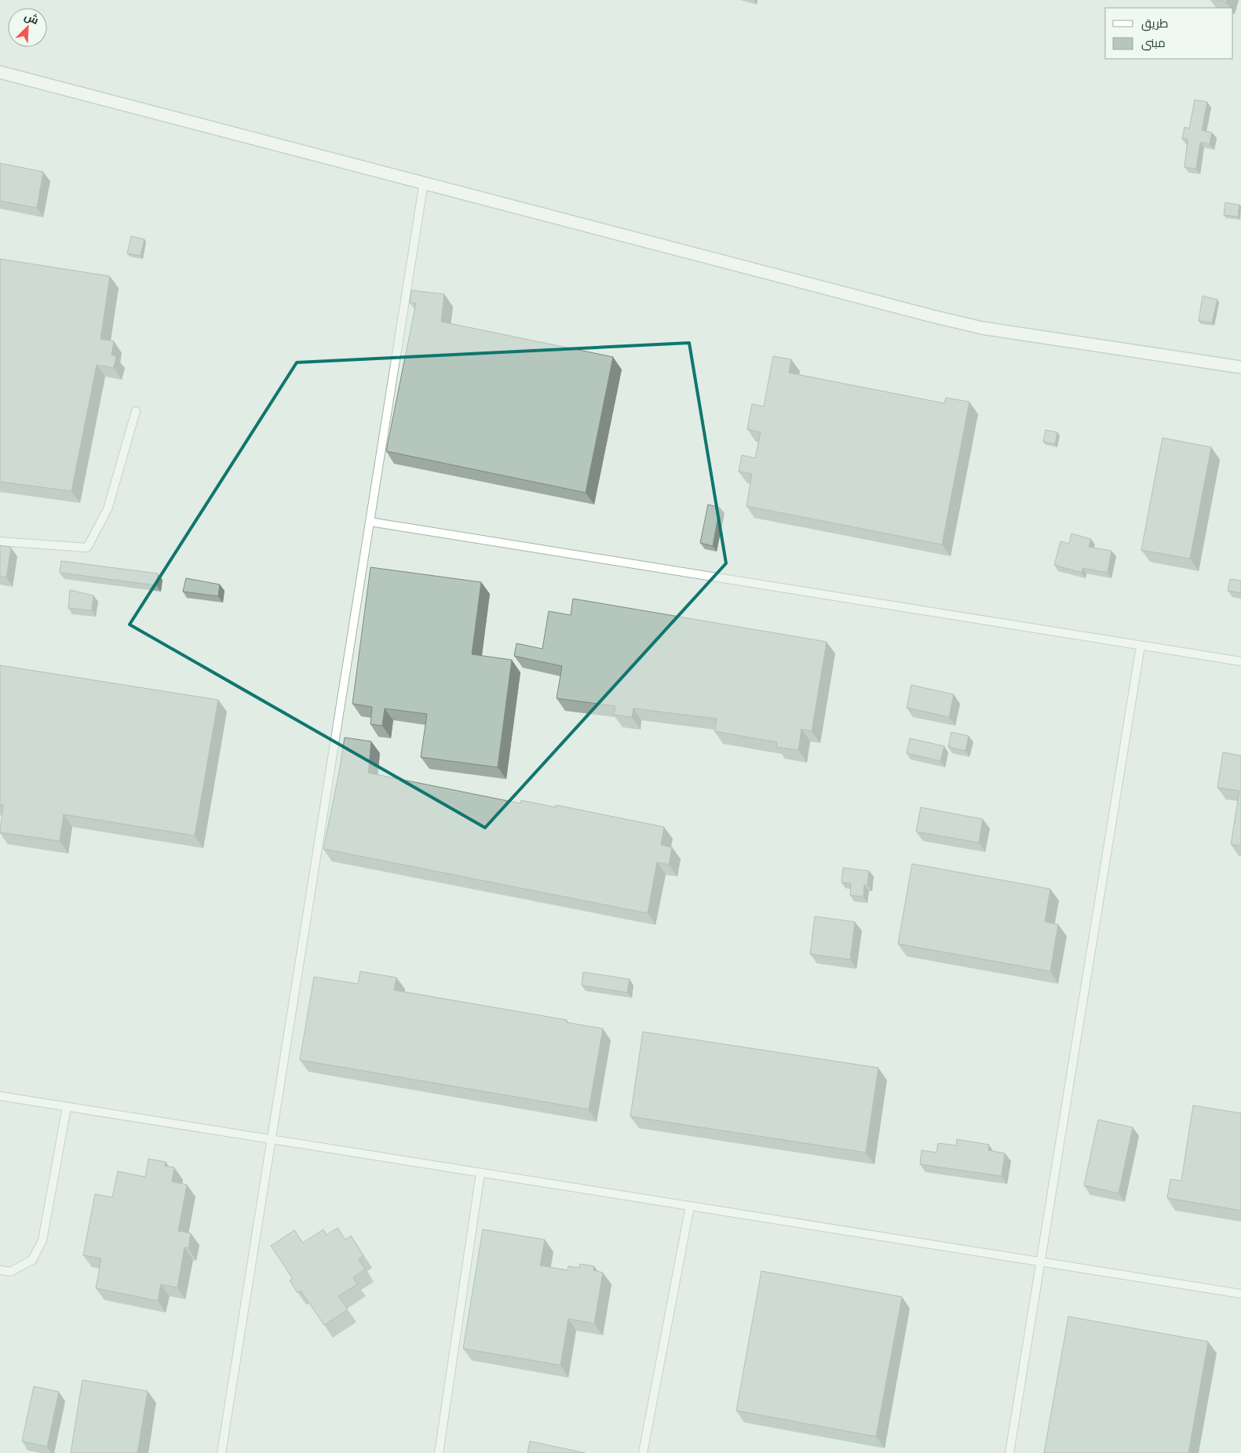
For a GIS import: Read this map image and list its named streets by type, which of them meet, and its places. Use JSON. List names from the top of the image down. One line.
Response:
{"legend":["طريق","مبنى"],"north":"top right"}
